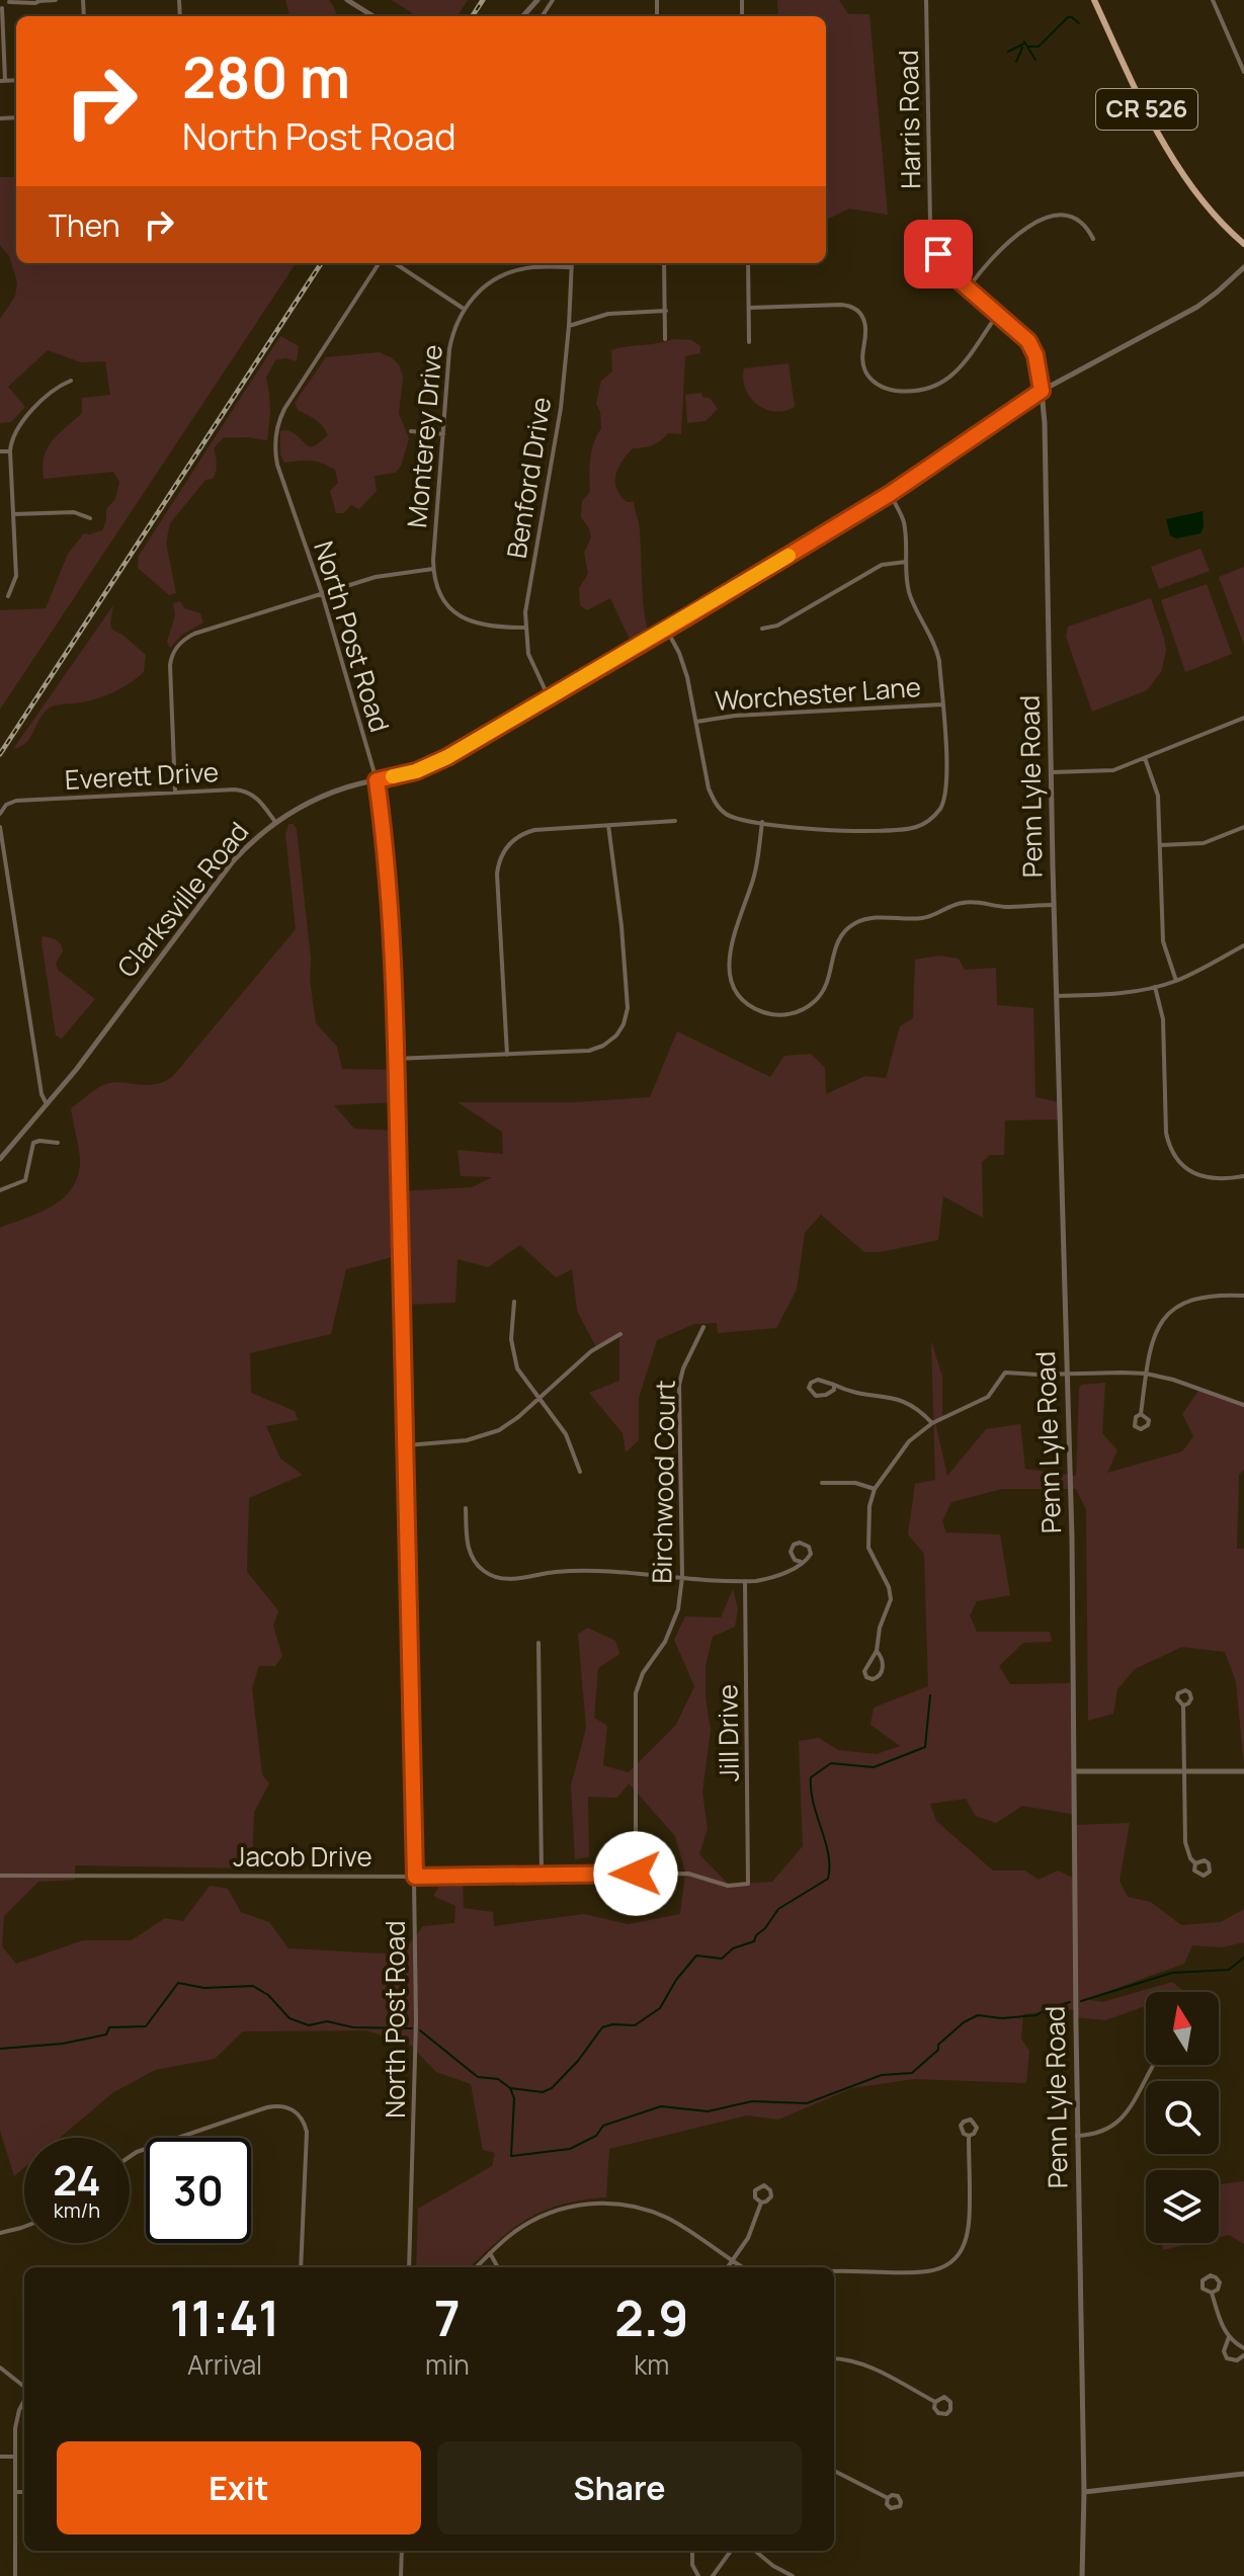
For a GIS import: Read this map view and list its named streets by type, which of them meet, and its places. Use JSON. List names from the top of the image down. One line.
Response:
{"streets":{"main road":["CR 526"],"street":["Harris Road","Monterey Drive","Benford Drive","North Post Road","Worchester Lane","Everett Drive","Penn Lyle Road","Clarksville Road","Birchwood Court","Jill Drive","Jacob Drive"]},"crossings":[["Harris Road","Penn Lyle Road"],["Harris Road","Clarksville Road"],["Monterey Drive","Benford Drive"],["Benford Drive","Clarksville Road"],["North Post Road","Clarksville Road"],["North Post Road","Jacob Drive"],["Everett Drive","Clarksville Road"],["Penn Lyle Road","Clarksville Road"],["Birchwood Court","Jacob Drive"],["Jill Drive","Jacob Drive"]],"north":"top","page":{"turn":["280 m","North Post Road"],"then":"Then","speed":"24 km/h","limit":"30","eta":["11:41","Arrival","7","min","2.9","km"],"buttons":["Exit","Share"]}}
